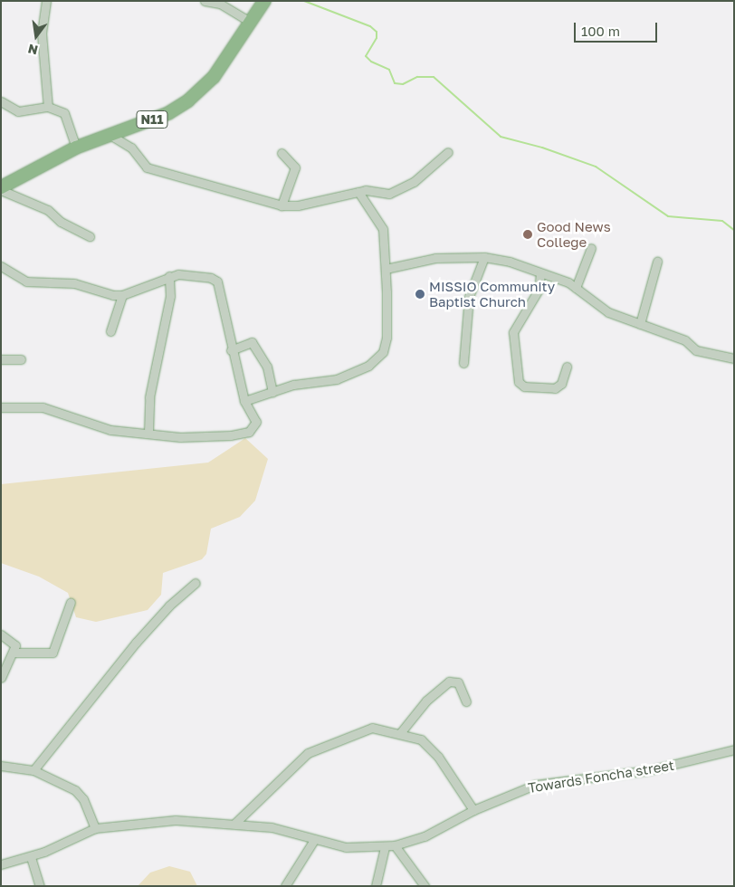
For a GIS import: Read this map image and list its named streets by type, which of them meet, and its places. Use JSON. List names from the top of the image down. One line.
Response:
{"streets":{"highway":["N11"],"street":["Towards Foncha street"]},"places":["Good News College","MISSIO Community Baptist Church"],"scale_bar":"100 m","north":"bottom"}
